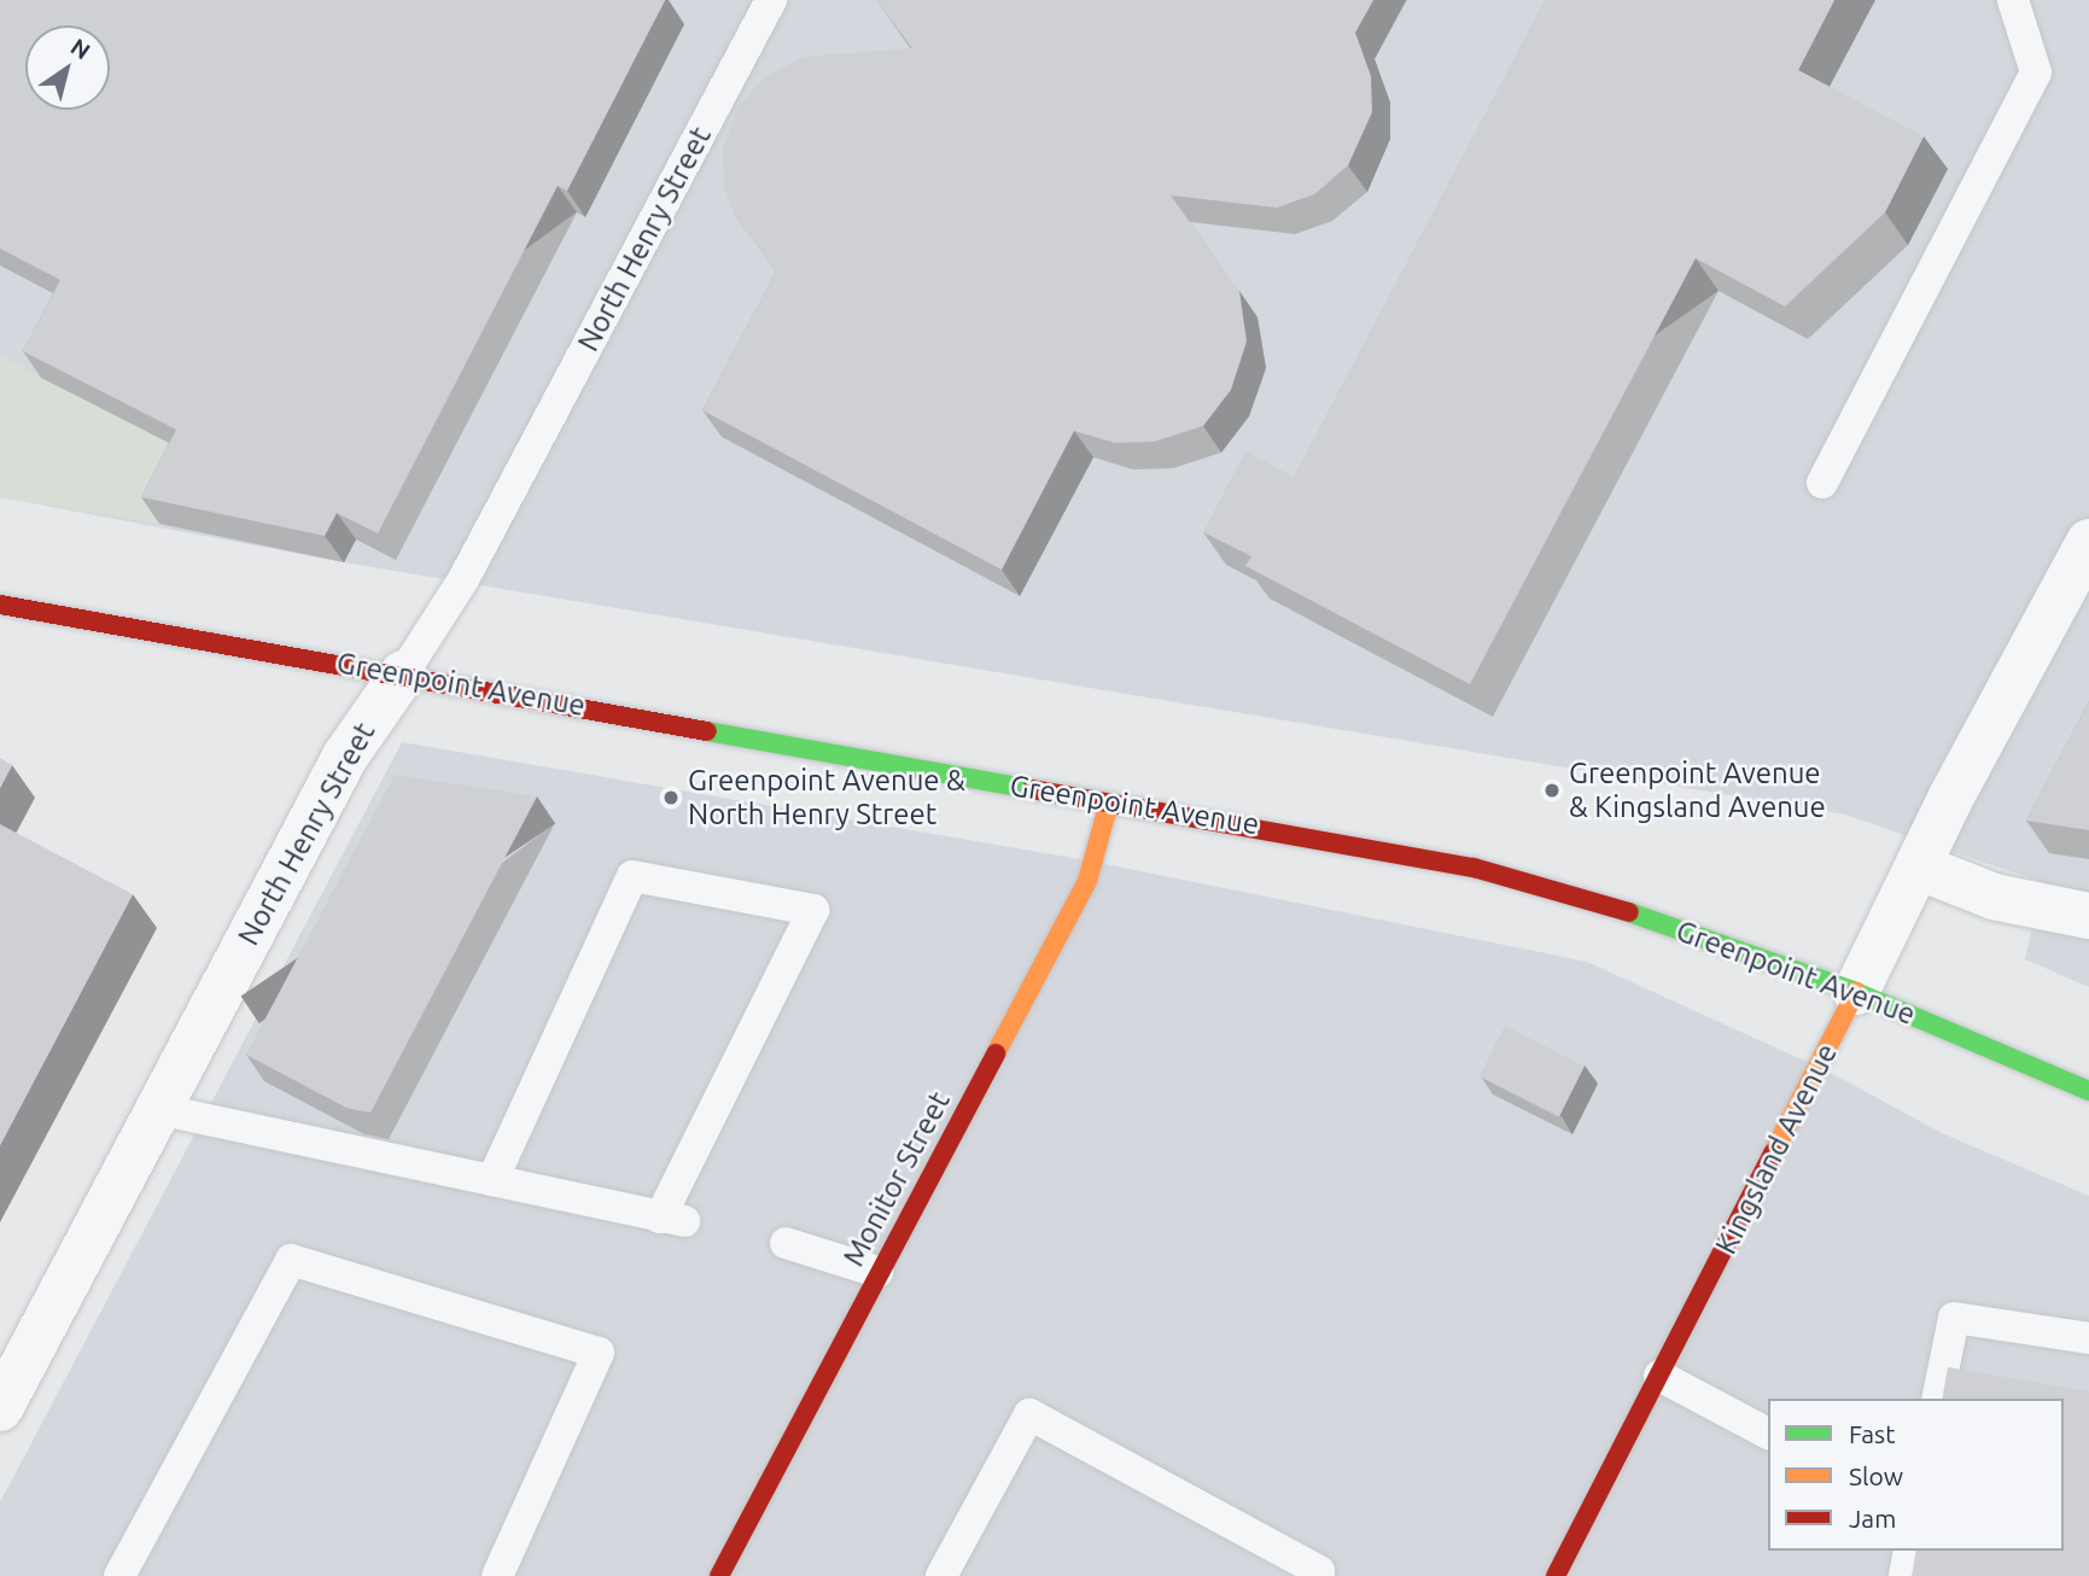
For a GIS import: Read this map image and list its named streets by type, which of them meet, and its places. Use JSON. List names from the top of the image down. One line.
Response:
{"streets":{"main road":["Greenpoint Avenue","Kingsland Avenue","Monitor Street"],"street":["North Henry Street"]},"crossings":[["North Henry Street","Greenpoint Avenue"],["Greenpoint Avenue","Kingsland Avenue"],["Greenpoint Avenue","Monitor Street"]],"places":["Greenpoint Avenue & Kingsland Avenue","Greenpoint Avenue & North Henry Street"],"legend":["Fast","Slow","Jam"],"north":"top right"}
